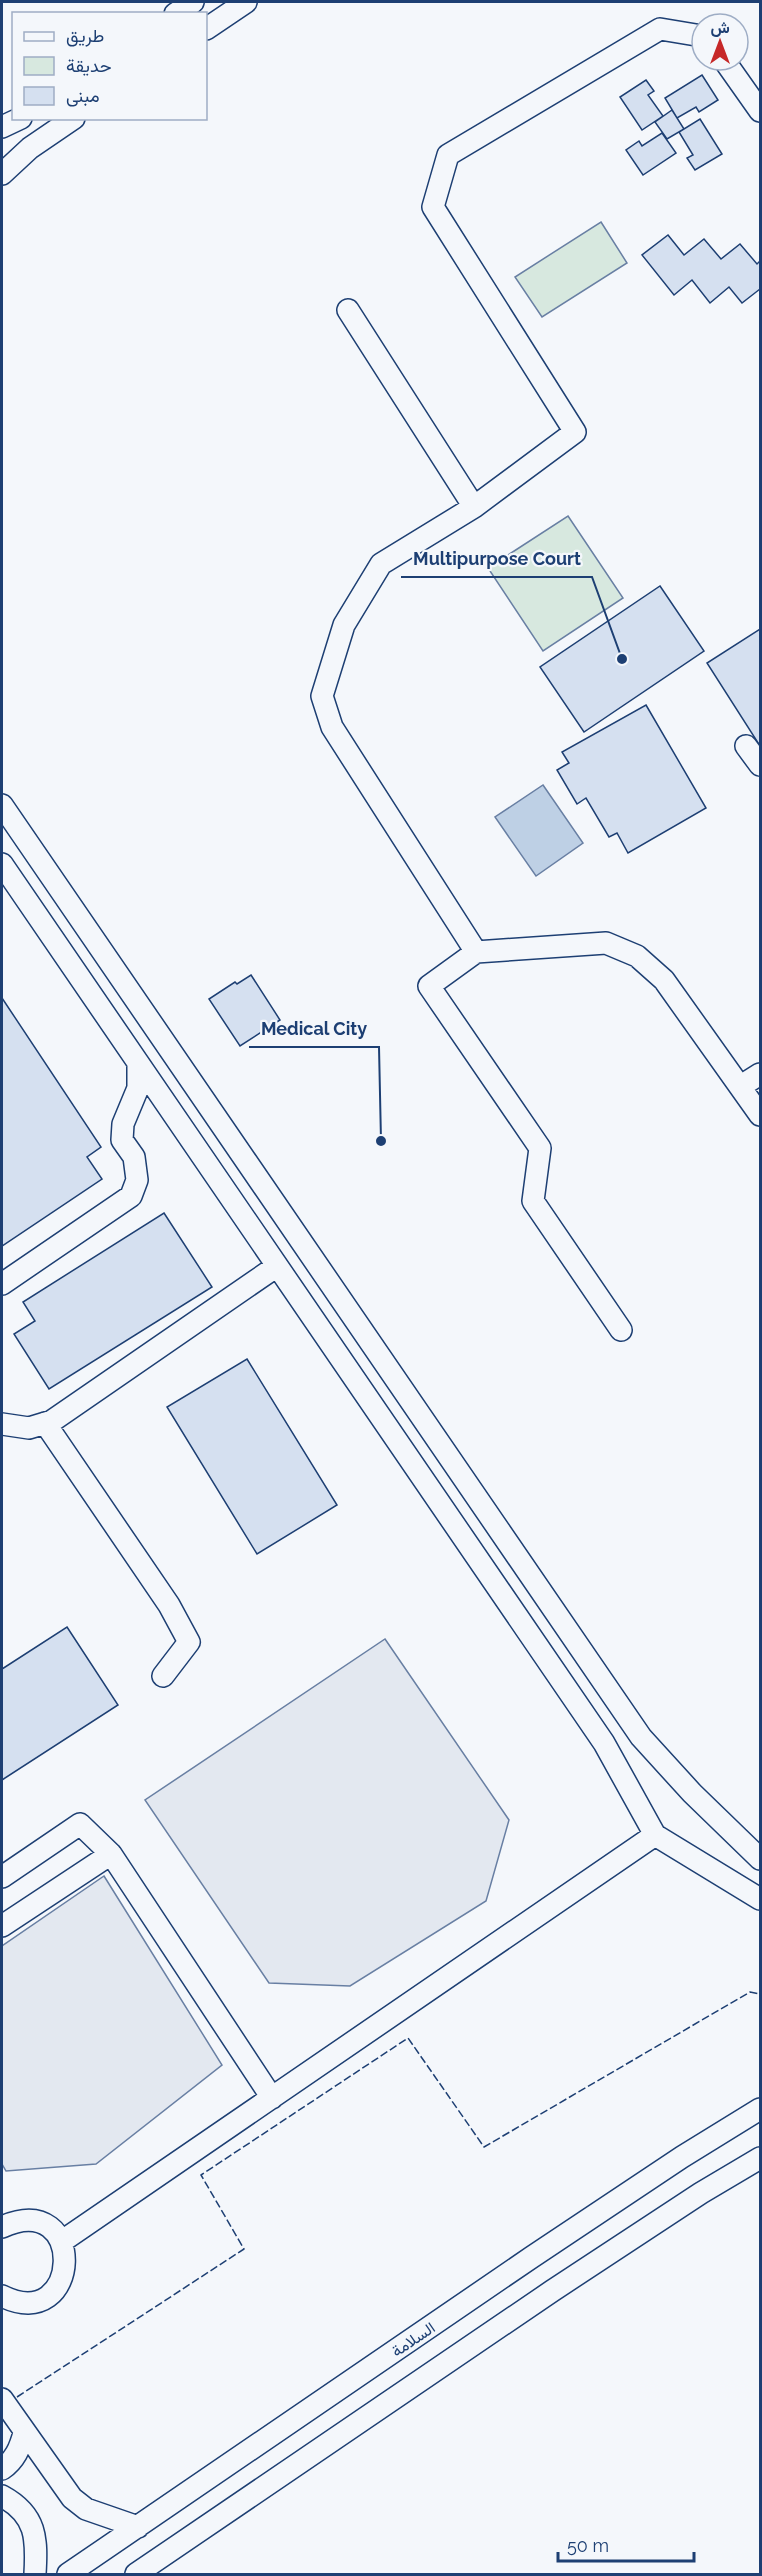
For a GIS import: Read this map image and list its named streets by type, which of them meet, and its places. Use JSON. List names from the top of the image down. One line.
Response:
{"streets":{"street":["السلامة"]},"places":["Multipurpose Court","Medical City"],"legend":["طريق","حديقة","مبنى"],"scale_bar":"50 m","north":"top"}
